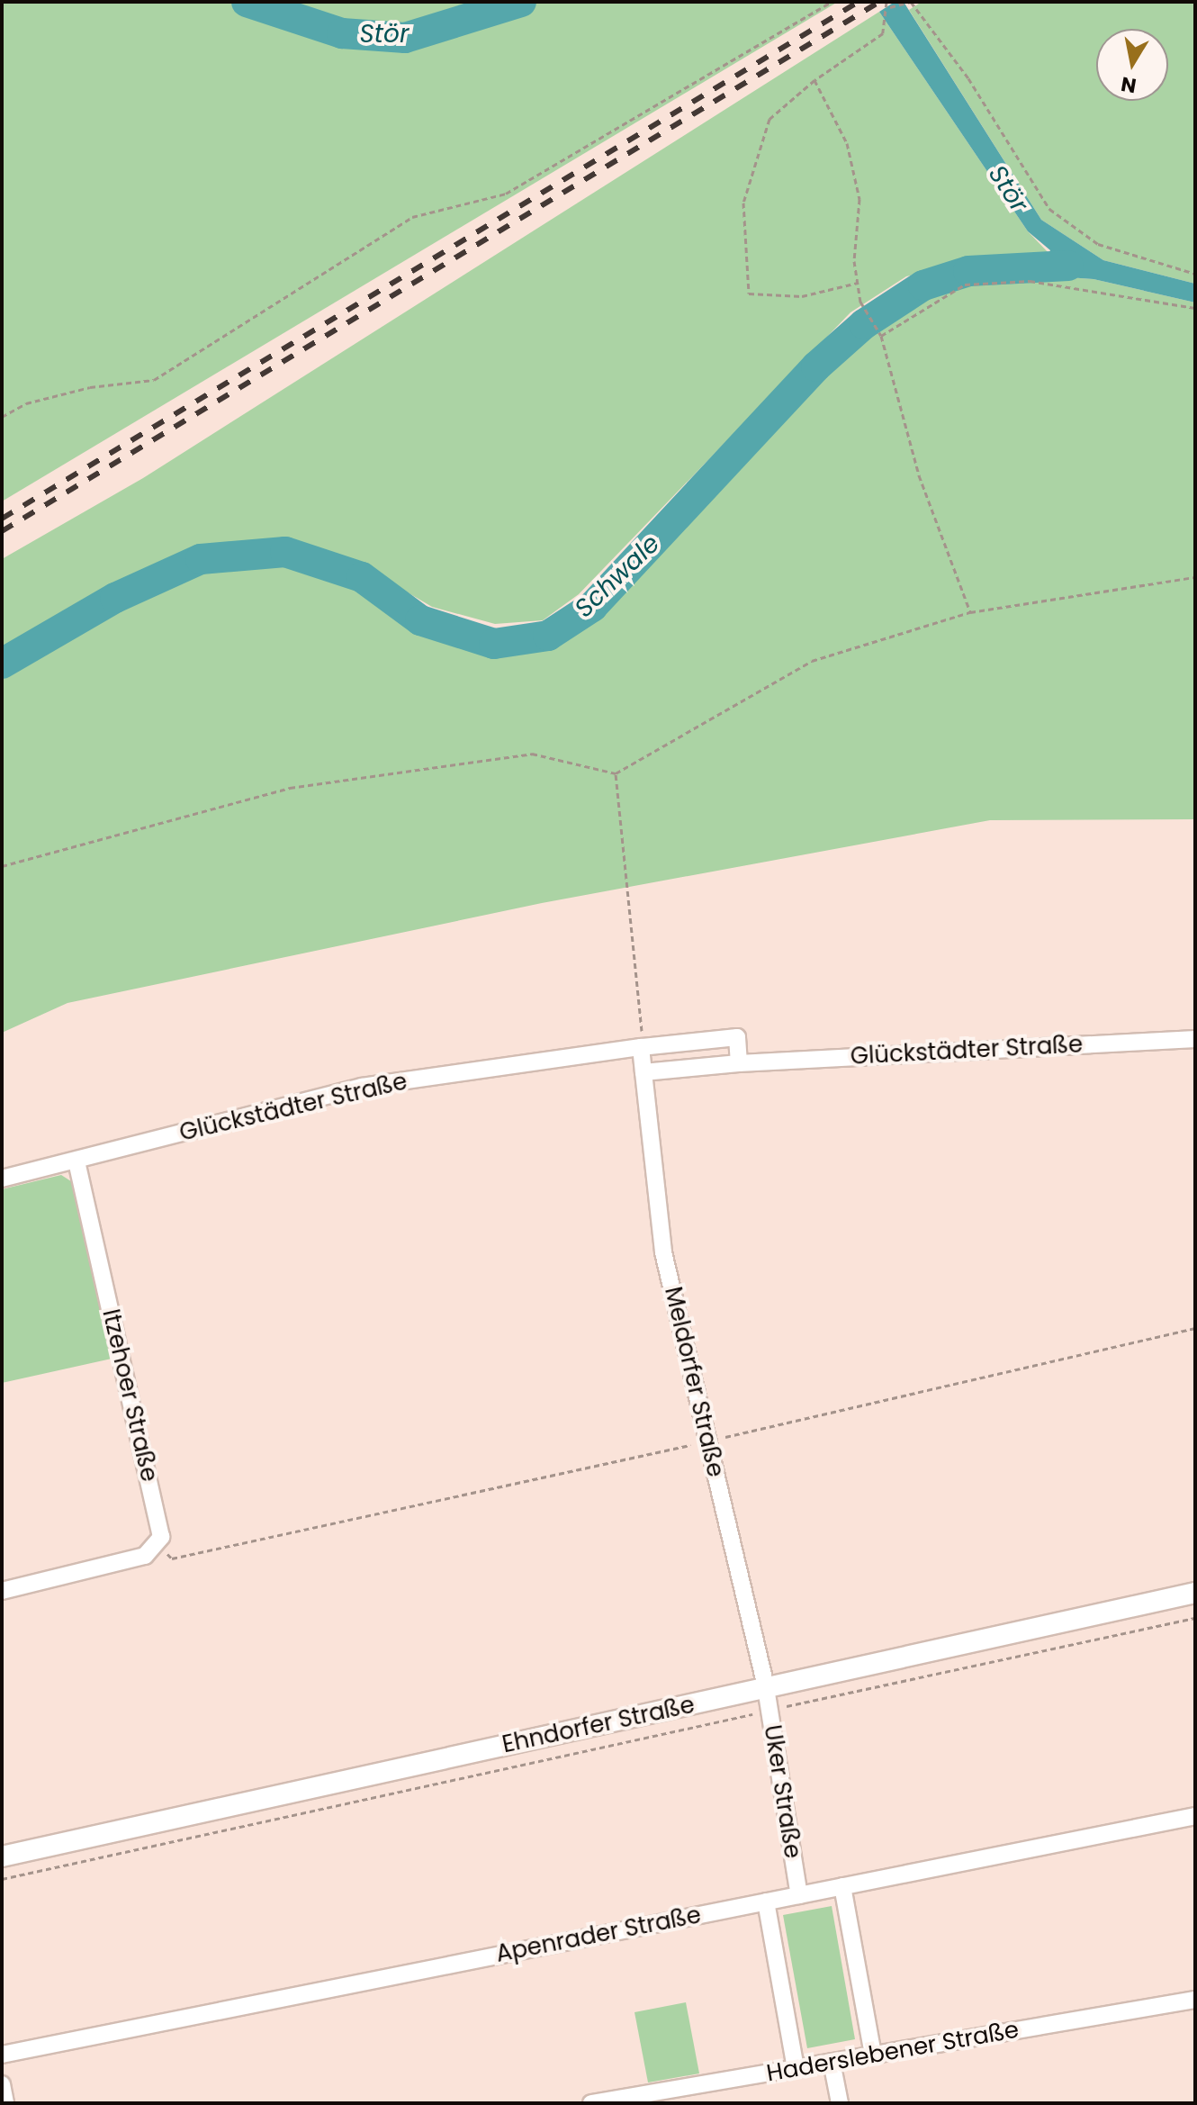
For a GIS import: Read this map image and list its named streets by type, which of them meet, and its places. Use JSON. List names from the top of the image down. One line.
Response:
{"streets":{"street":["Glückstädter Straße","Meldorfer Straße","Itzehoer Straße","Ehndorfer Straße","Uker Straße","Apenrader Straße","Haderslebener Straße"]},"crossings":[["Glückstädter Straße","Meldorfer Straße"],["Glückstädter Straße","Itzehoer Straße"],["Meldorfer Straße","Ehndorfer Straße"],["Meldorfer Straße","Uker Straße"],["Ehndorfer Straße","Uker Straße"],["Uker Straße","Apenrader Straße"]],"water":["Stör","Schwale"],"north":"bottom"}
